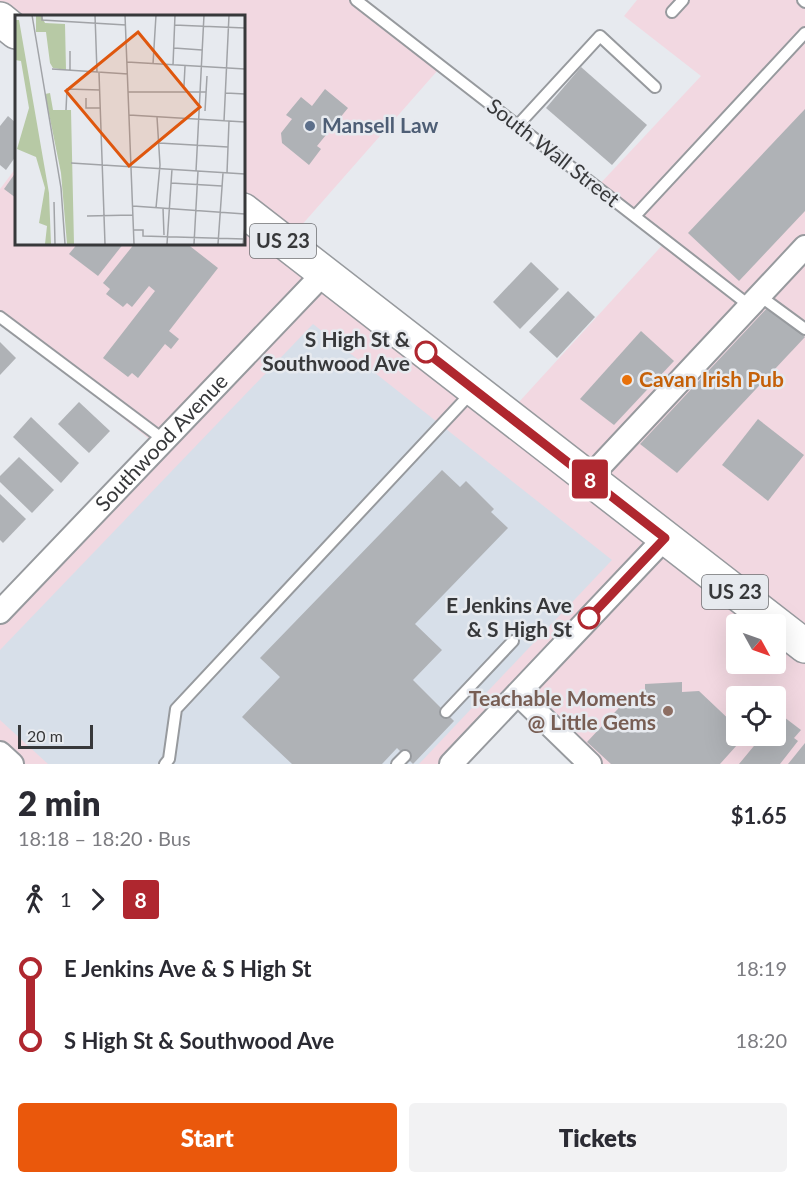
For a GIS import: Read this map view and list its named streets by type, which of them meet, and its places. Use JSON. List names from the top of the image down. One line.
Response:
{"streets":{"main road":["US 23"],"street":["Southwood Avenue"],"lane":["South Wall Street"]},"crossings":[["US 23","Southwood Avenue"]],"places":["Mansell Law","S High St & Southwood Ave","Cavan Irish Pub","E Jenkins Ave & S High St","Teachable Moments @ Little Gems"],"lines":["bus line 8"],"scale_bar":"20 m","north":"bottom right","page":{"on_map":"8","scale":"20 m","heading":["2 min","18:18 – 18:20 · Bus","$1.65"],"legs":["1","8"],"list":[{"name":"E Jenkins Ave & S High St","value":"18:19"},{"name":"S High St & Southwood Ave","value":"18:20"}],"buttons":["Start","Tickets"]}}
